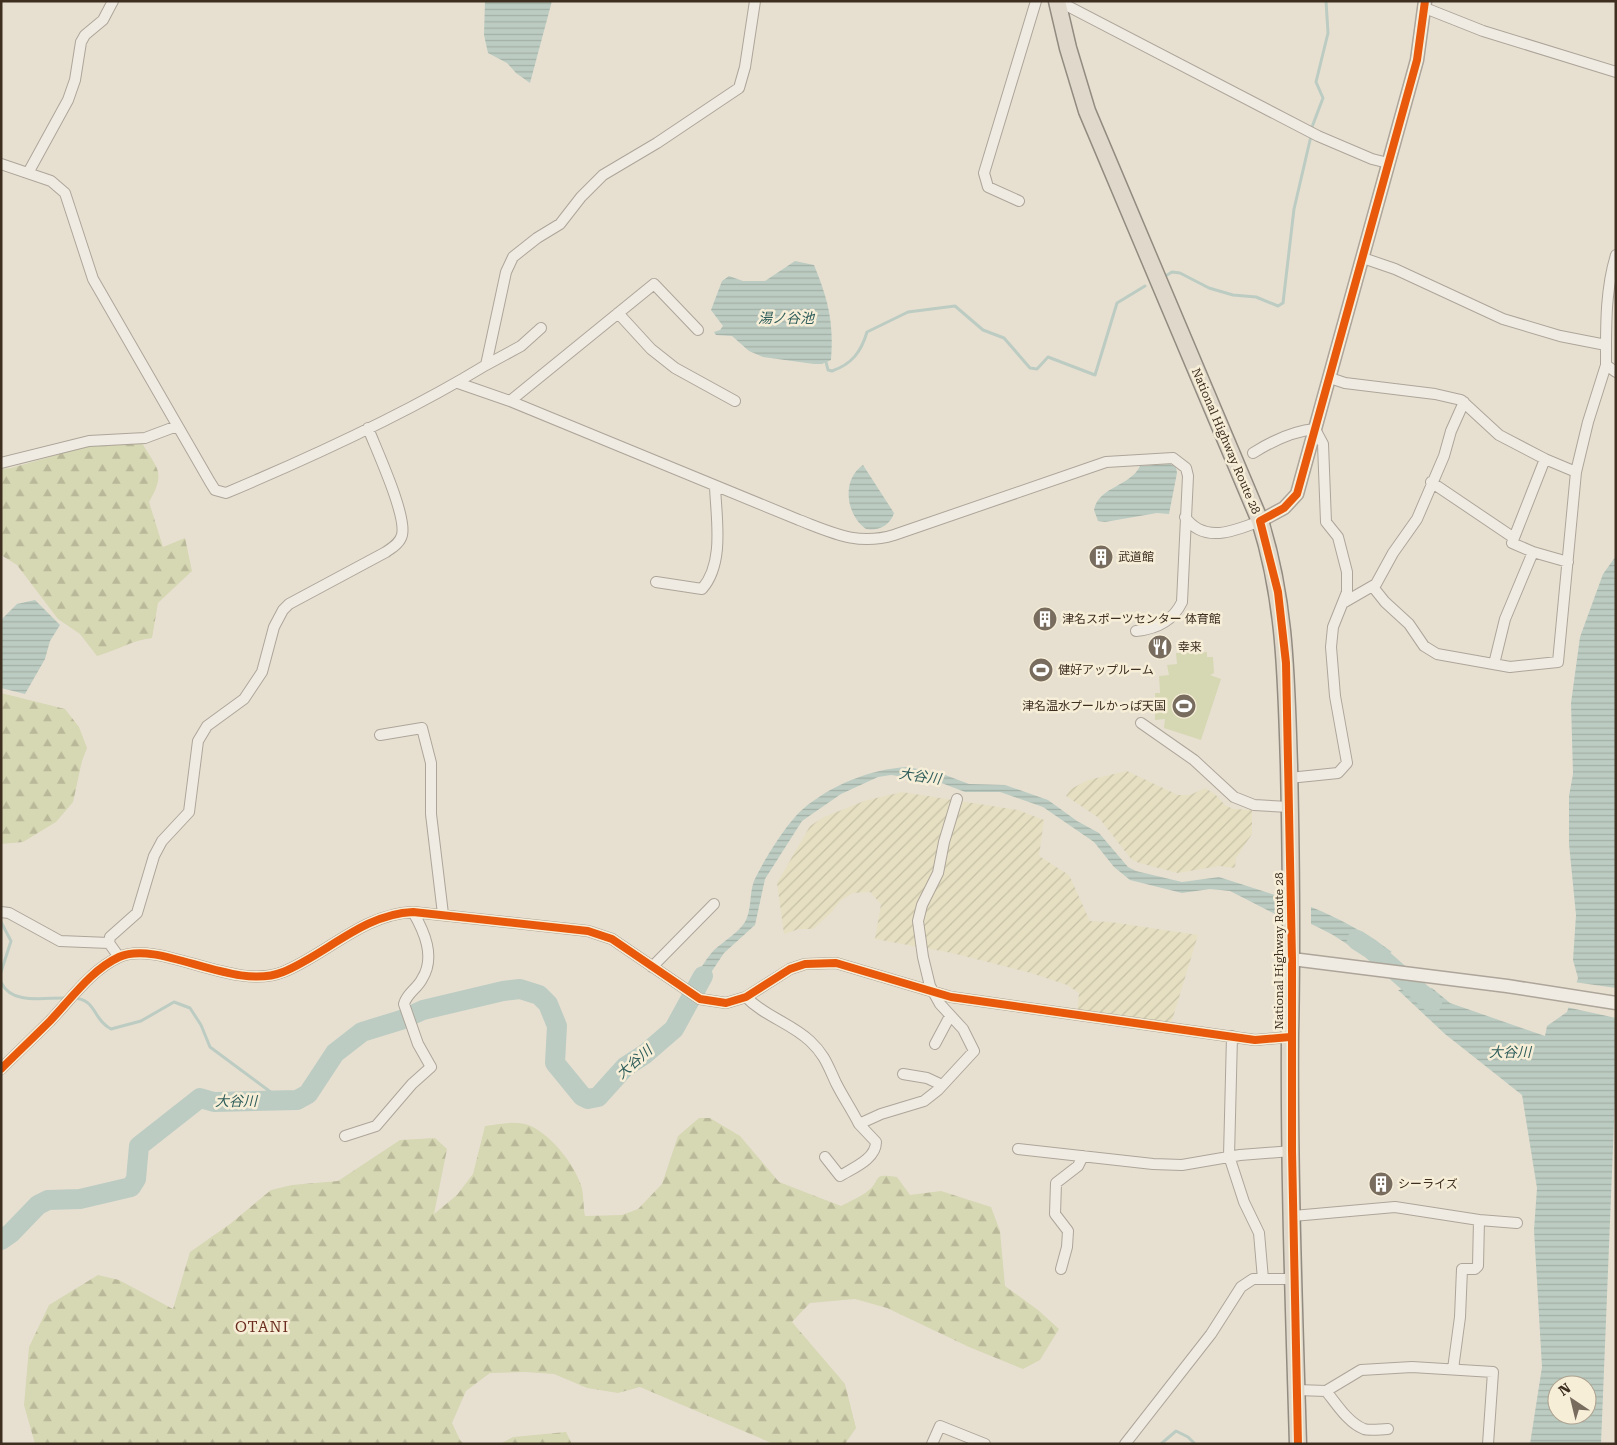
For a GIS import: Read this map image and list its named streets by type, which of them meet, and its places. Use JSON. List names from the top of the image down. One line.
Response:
{"streets":{"highway":["National Highway Route 28"]},"districts":["OTANI"],"water":["湯ノ谷池","大谷川"],"places":{"building":["武道館","津名スポーツセンター 体育館","シーライズ"],"restaurant":["幸来"],"sports":["健好アップルーム","津名温水プールかっぱ天国"]},"north":"top left"}
